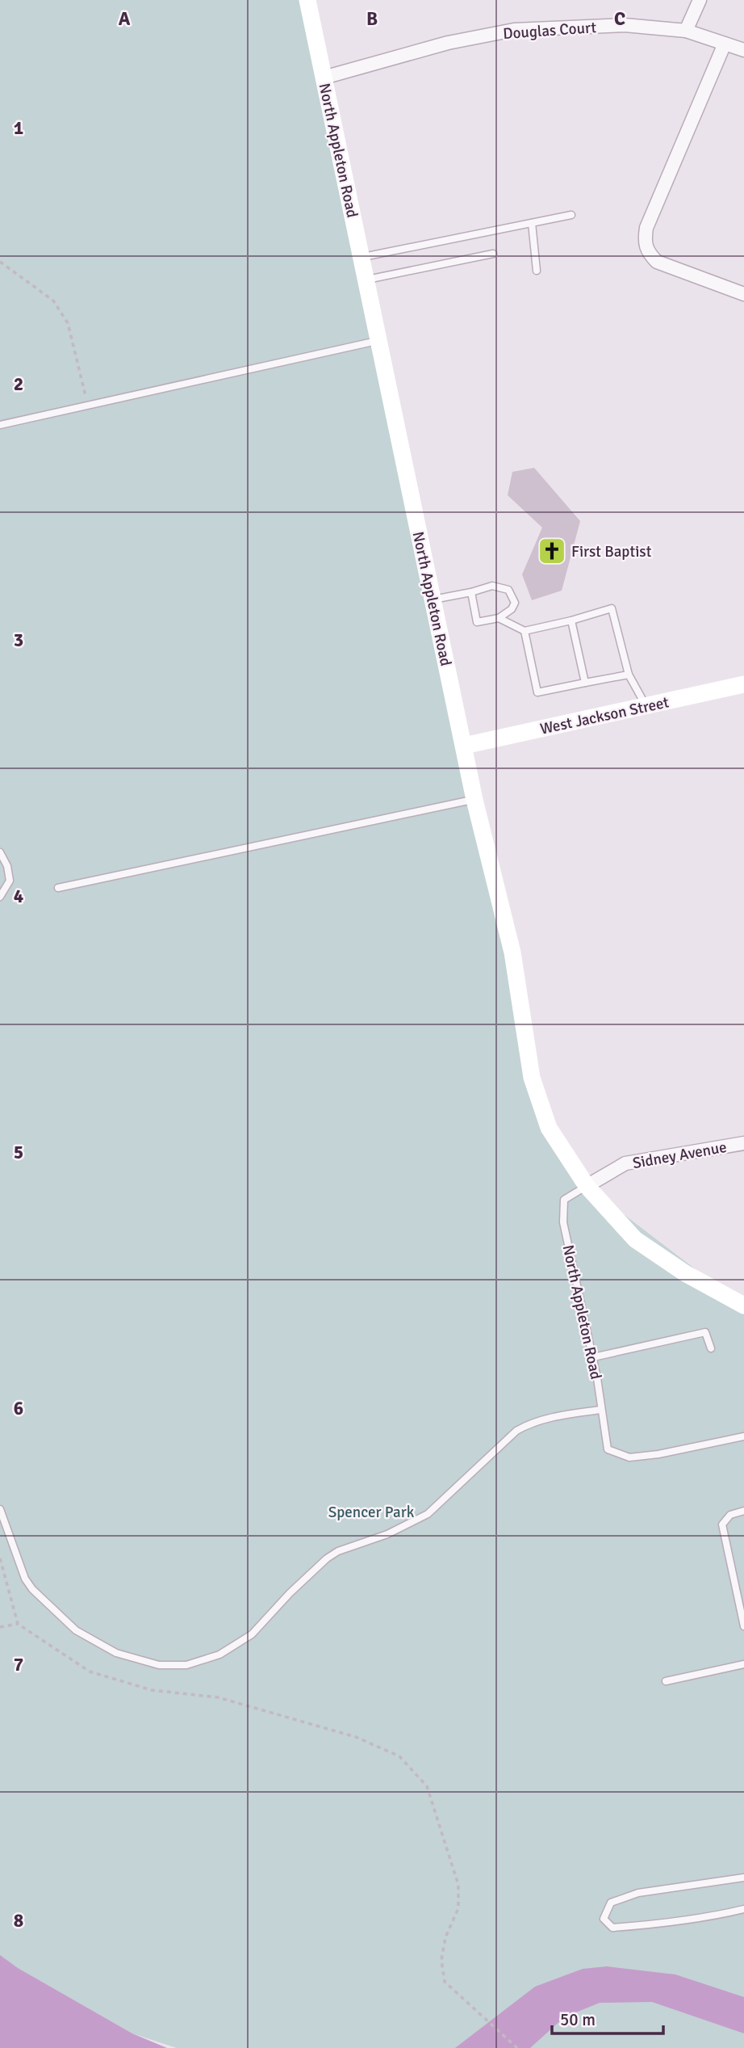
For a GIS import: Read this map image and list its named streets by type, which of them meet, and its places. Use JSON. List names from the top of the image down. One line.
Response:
{"streets":{"main road":["North Appleton Road","West Jackson Street"],"street":["Douglas Court","Sidney Avenue"]},"crossings":[["Douglas Court","North Appleton Road"],["North Appleton Road","West Jackson Street"],["North Appleton Road","Sidney Avenue"]],"parks":["Spencer Park"],"places":{"church":["First Baptist"]},"scale_bar":"50 m","grid":{"columns":["A","B","C"],"rows":["1","2","3","4","5","6","7","8"]}}
